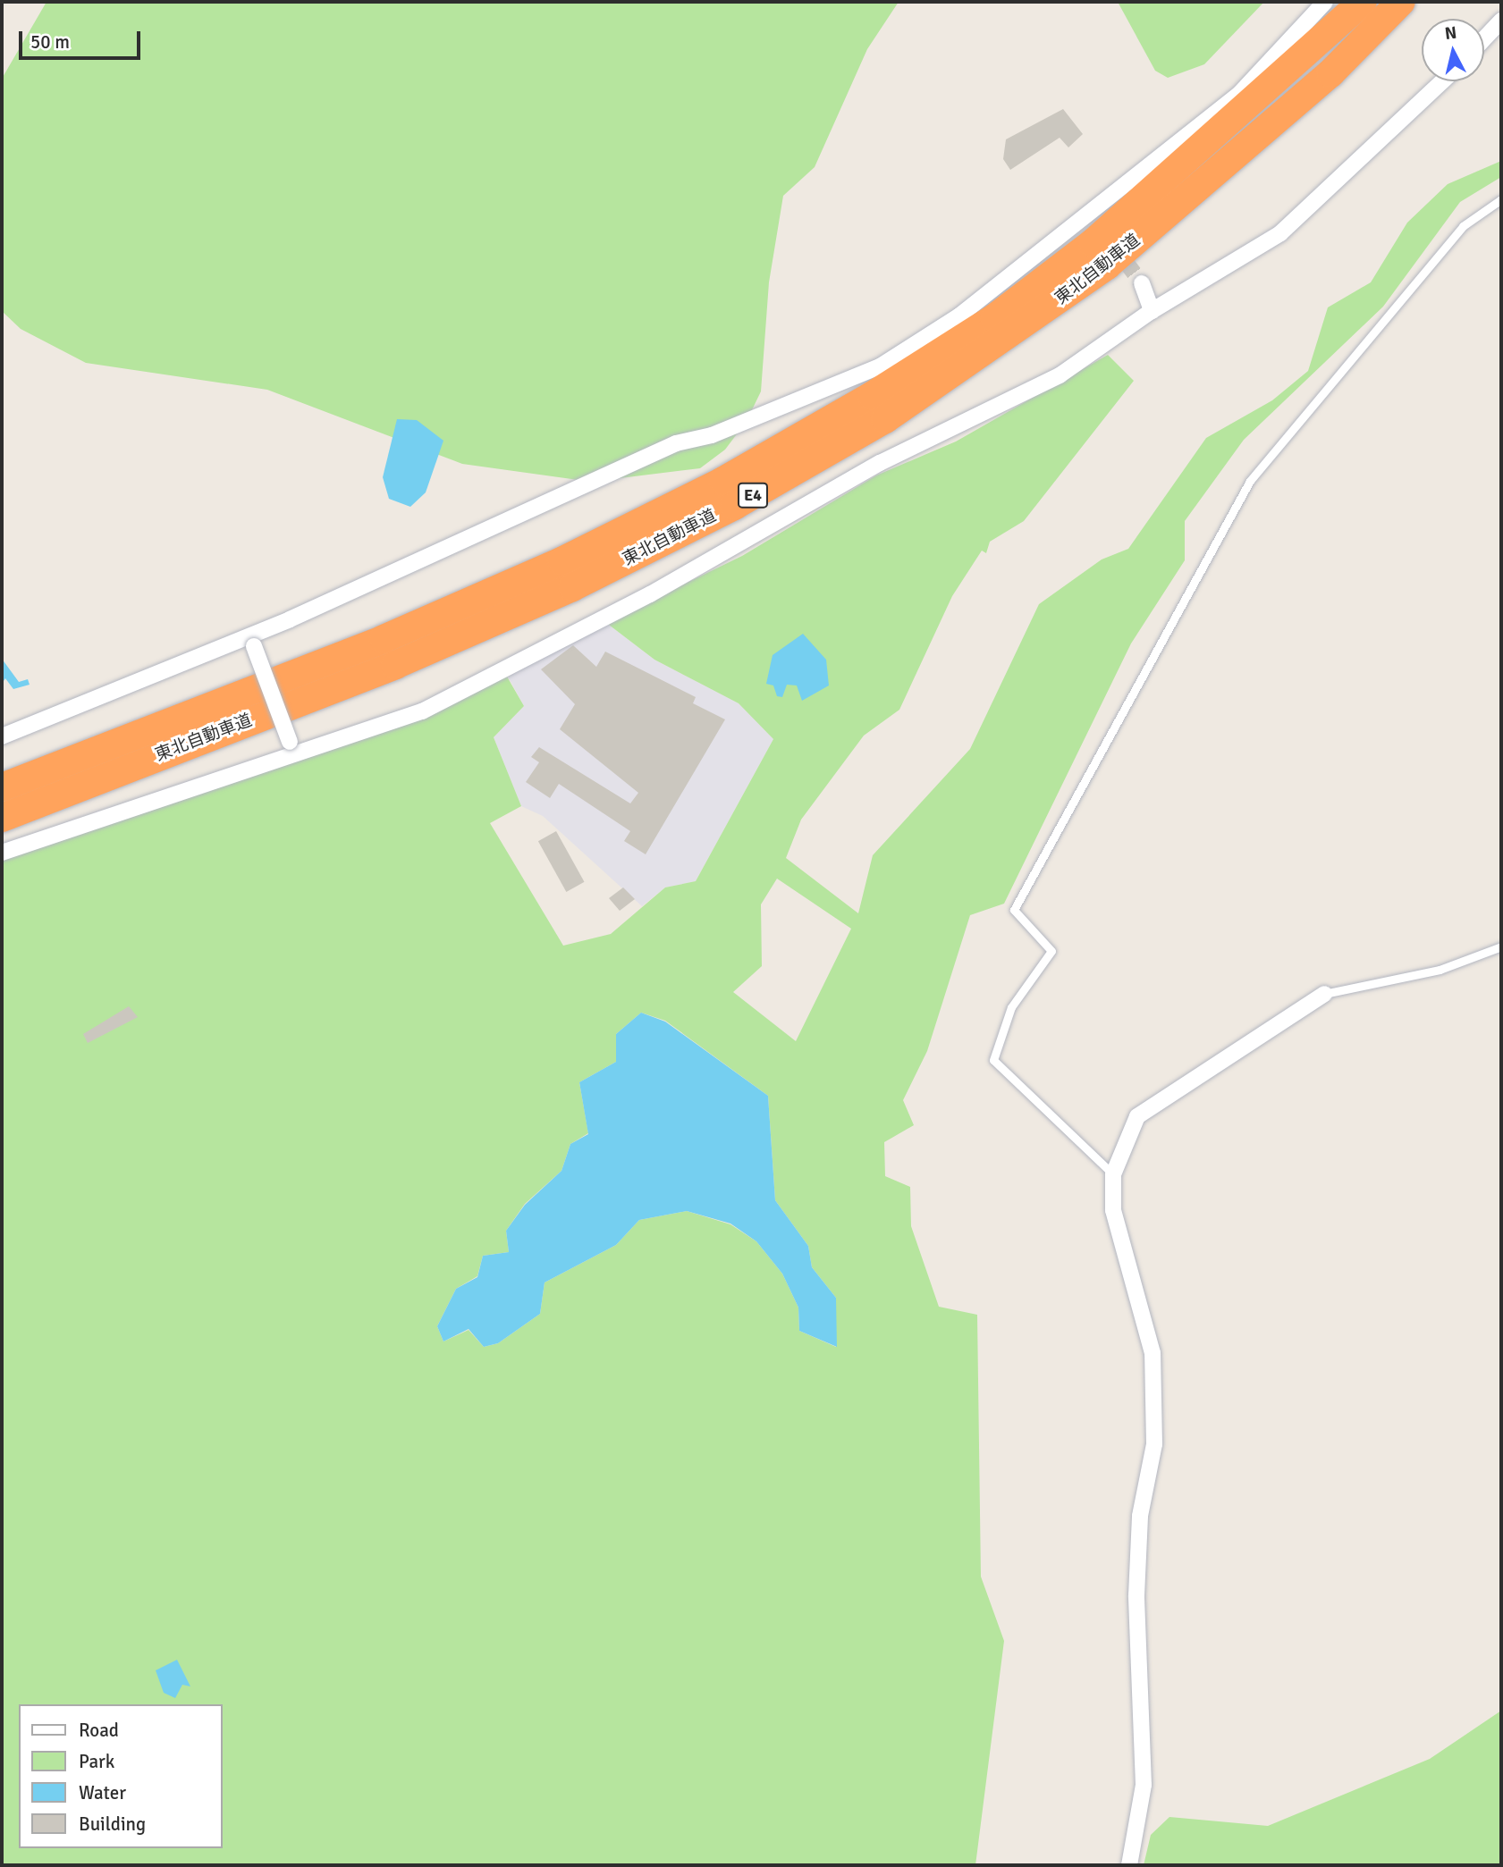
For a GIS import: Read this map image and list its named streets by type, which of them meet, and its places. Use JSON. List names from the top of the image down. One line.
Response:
{"streets":{"highway":["東北自動車道","E4"]},"legend":["Road","Park","Water","Building"],"scale_bar":"50 m","north":"top"}
